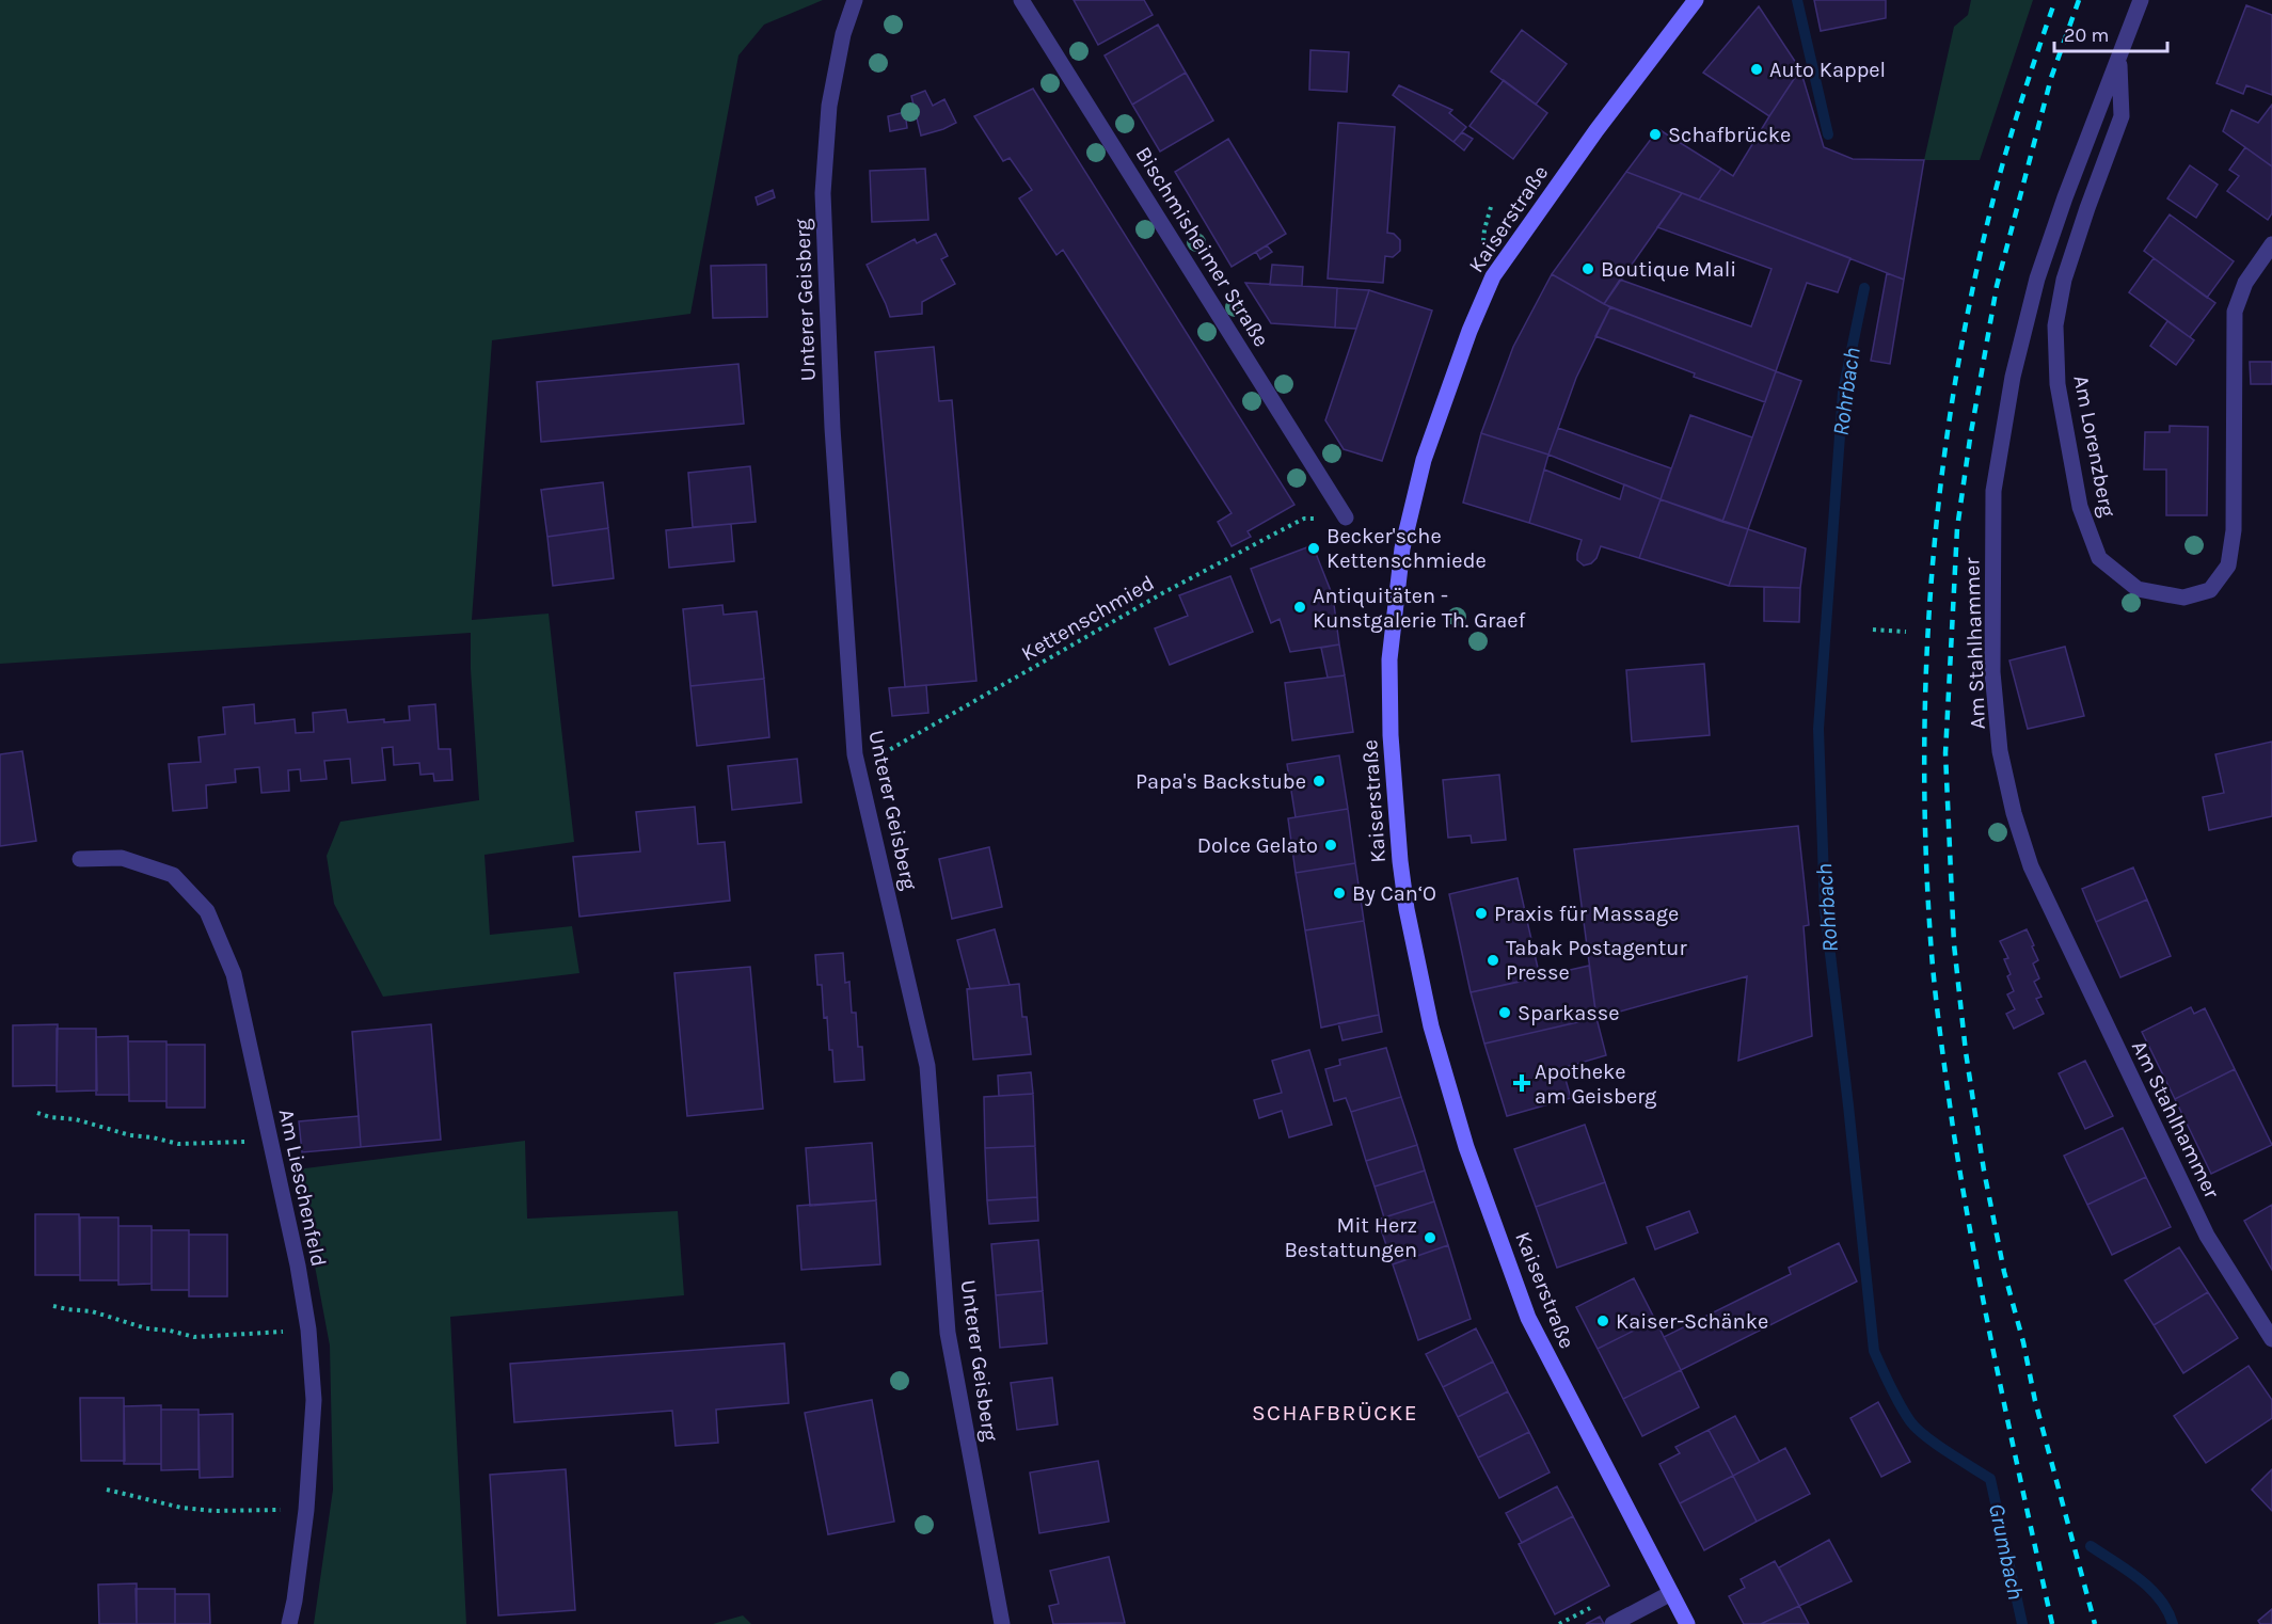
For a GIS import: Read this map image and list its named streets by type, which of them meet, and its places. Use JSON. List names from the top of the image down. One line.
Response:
{"streets":{"main road":["Kaiserstraße"],"street":["Bischmisheimer Straße","Unterer Geisberg","Am Lorenzberg","Am Stahlhammer","Am Lieschenfeld"],"path":["Kettenschmied"]},"crossings":[["Am Lorenzberg","Am Stahlhammer"]],"districts":["SCHAFBRÜCKE"],"water":["Rohrbach","Grumbach"],"places":{"other":["Auto Kappel","Schafbrücke","Boutique Mali","Becker'sche Kettenschmiede","Antiquitäten - Kunstgalerie Th. Graef","Papa's Backstube","Dolce Gelato","By Can‘O","Praxis für Massage","Tabak Postagentur Presse","Sparkasse","Mit Herz Bestattungen","Kaiser-Schänke"],"health":["Apotheke am Geisberg"]},"scale_bar":"20 m"}
